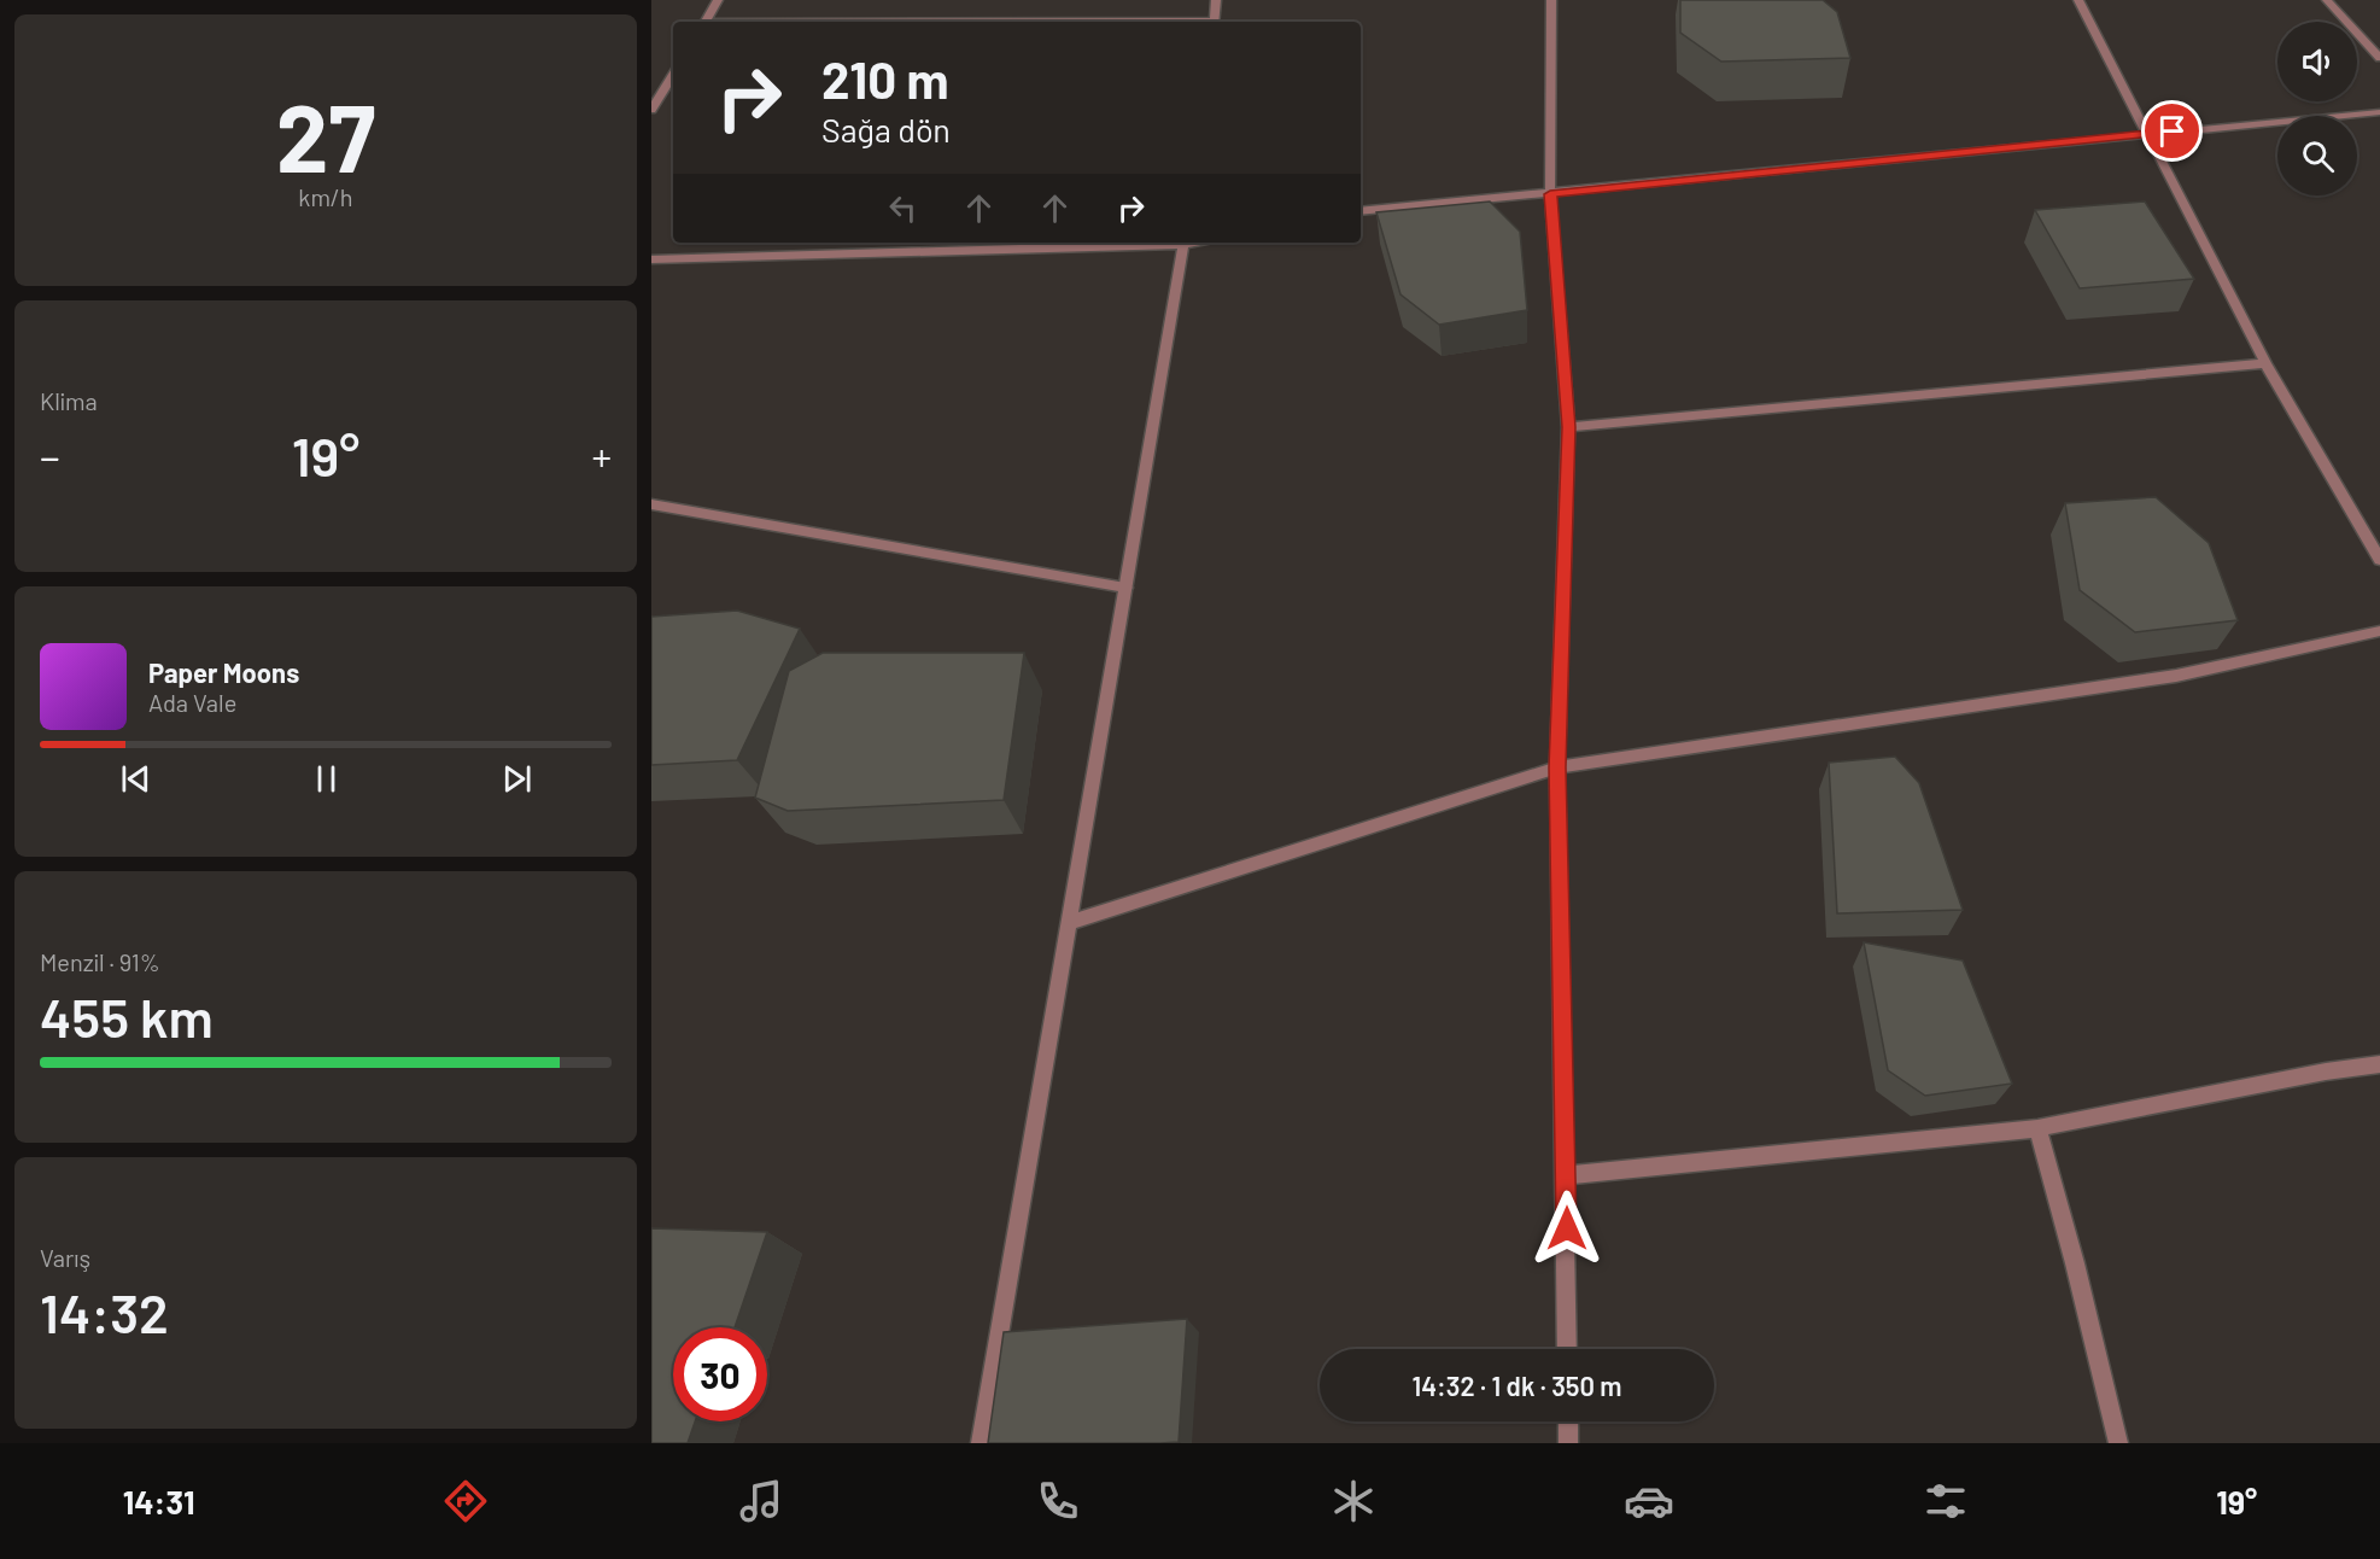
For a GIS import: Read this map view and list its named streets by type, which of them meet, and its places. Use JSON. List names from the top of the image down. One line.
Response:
{"page":{"tile":[["27","km/h"],"Klima",["Menzil · 91%","455 km"],["Varış","14:32"]],"turn":["210 m","Sağa dön"],"heat":["−","19°","+"],"song":["Paper Moons","Ada Vale"],"limit":"30","trip":"14:32 · 1 dk · 350 m","tabs":["14:31","19°"]}}
